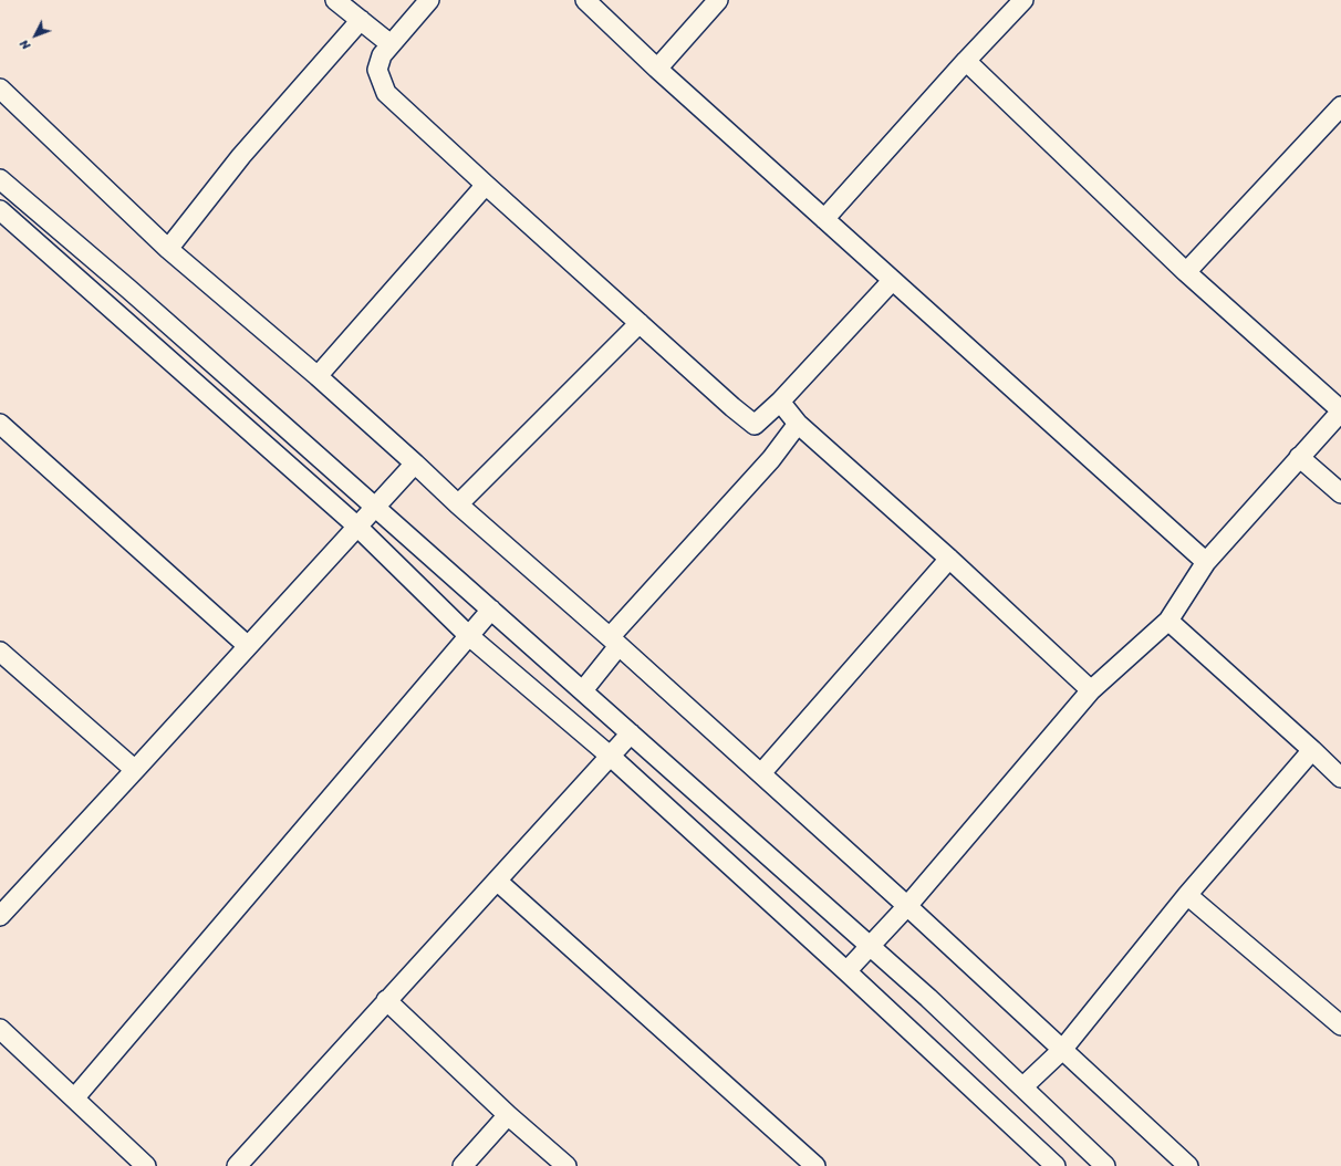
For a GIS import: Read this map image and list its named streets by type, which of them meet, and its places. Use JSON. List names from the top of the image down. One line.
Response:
{"north":"bottom left"}
